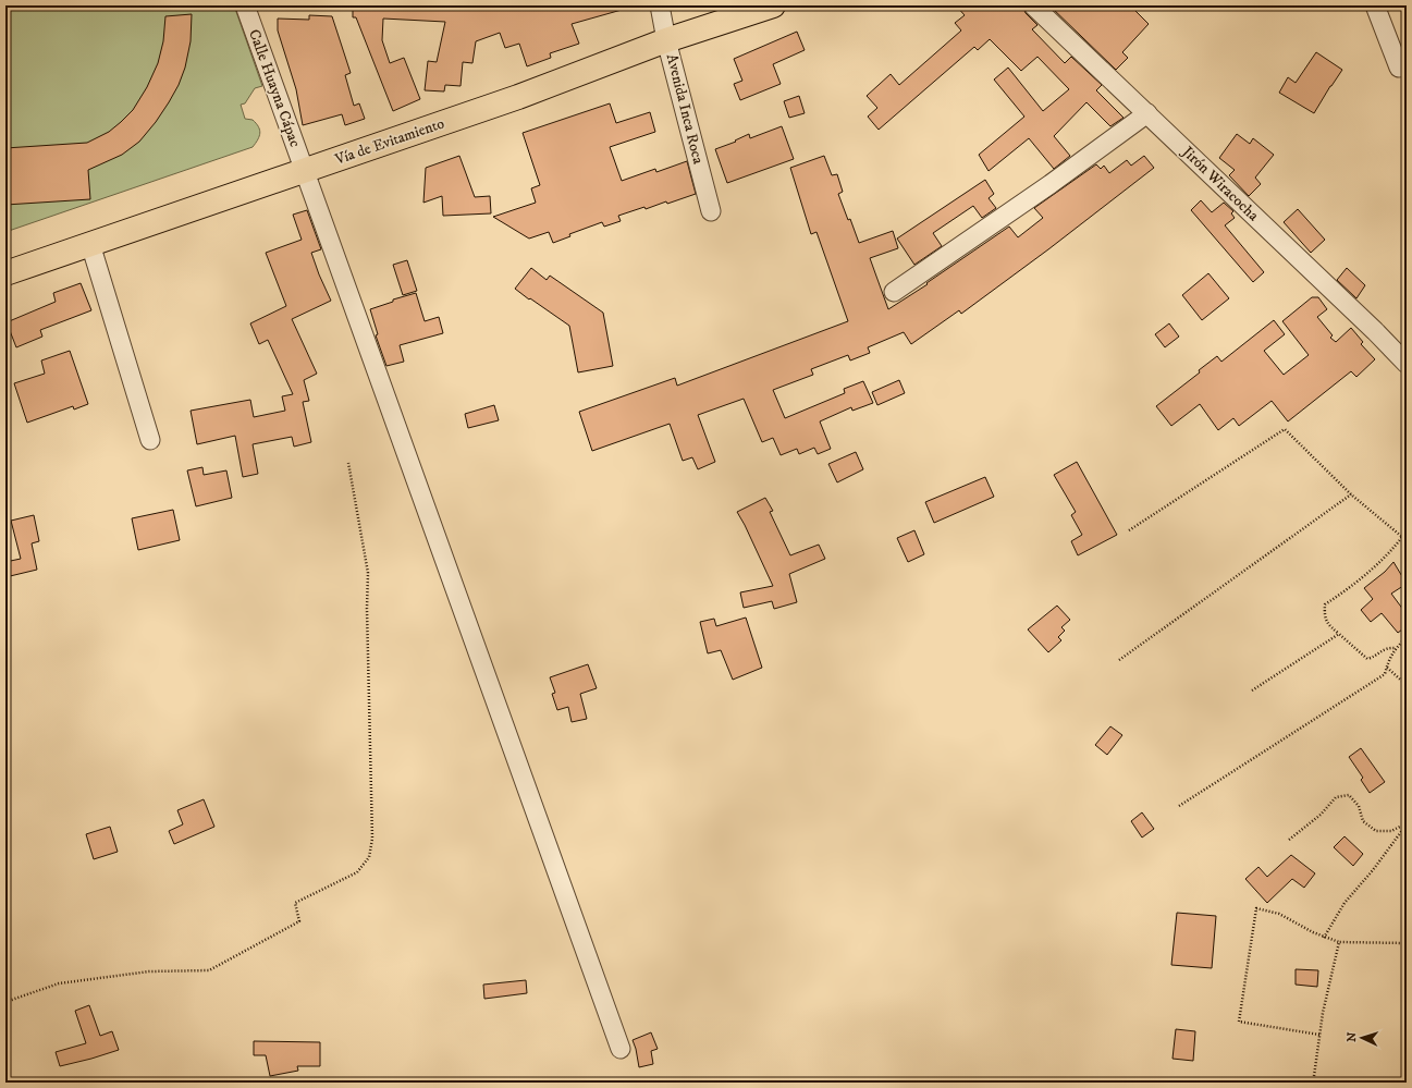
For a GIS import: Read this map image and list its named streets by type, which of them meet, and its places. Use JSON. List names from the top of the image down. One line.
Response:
{"streets":{"highway":["Vía de Evitamiento"],"street":["Calle Huayna Cápac","Avenida Inca Roca","Jirón Wiracocha"]},"crossings":[["Calle Huayna Cápac","Vía de Evitamiento"],["Avenida Inca Roca","Vía de Evitamiento"]],"north":"left"}
